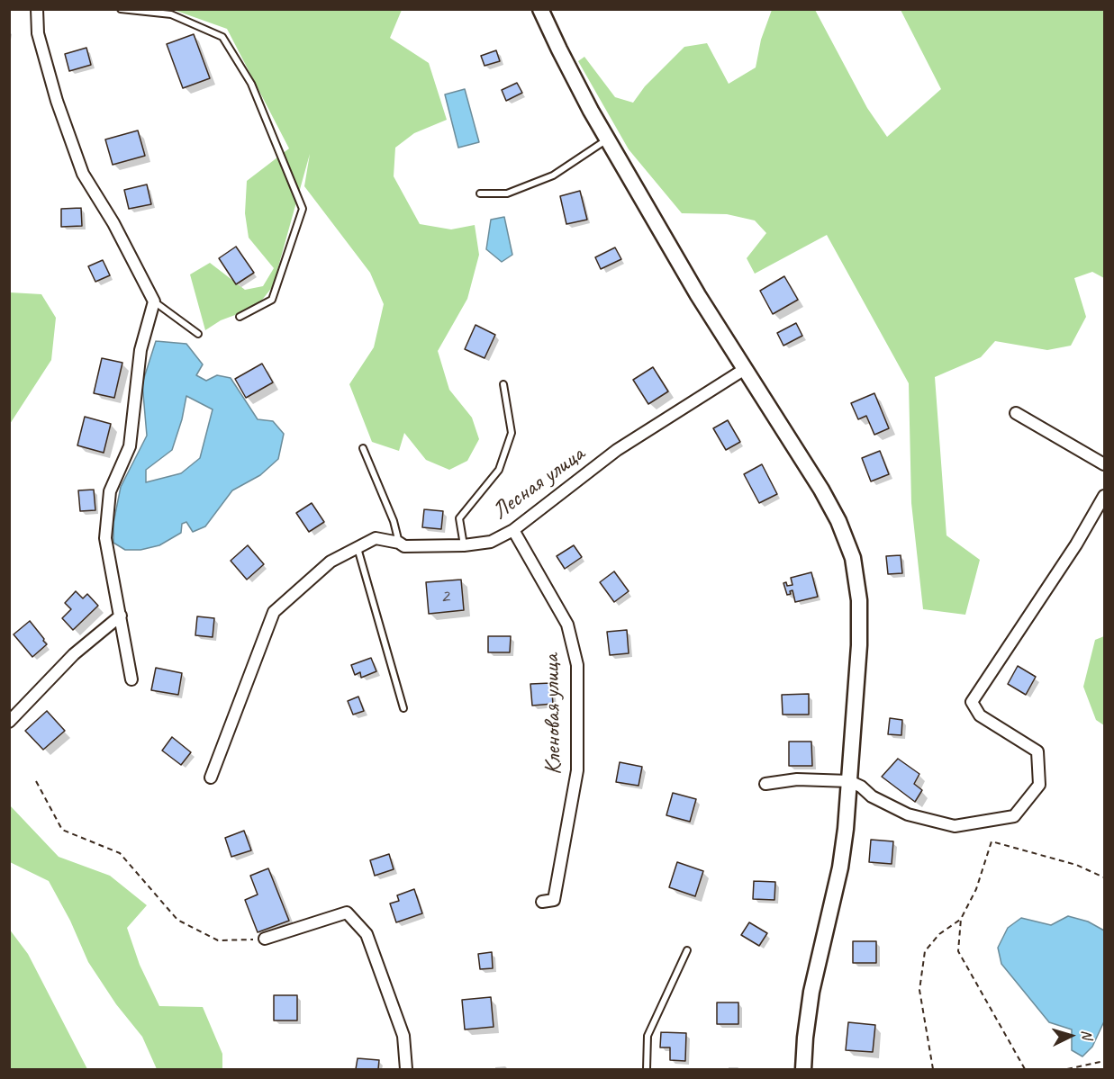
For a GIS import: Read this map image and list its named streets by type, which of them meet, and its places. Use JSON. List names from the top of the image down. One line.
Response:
{"streets":{"street":["Лесная улица","Кленовая улица"]},"crossings":[["Лесная улица","Кленовая улица"]],"house_numbers":["2"],"north":"right"}
